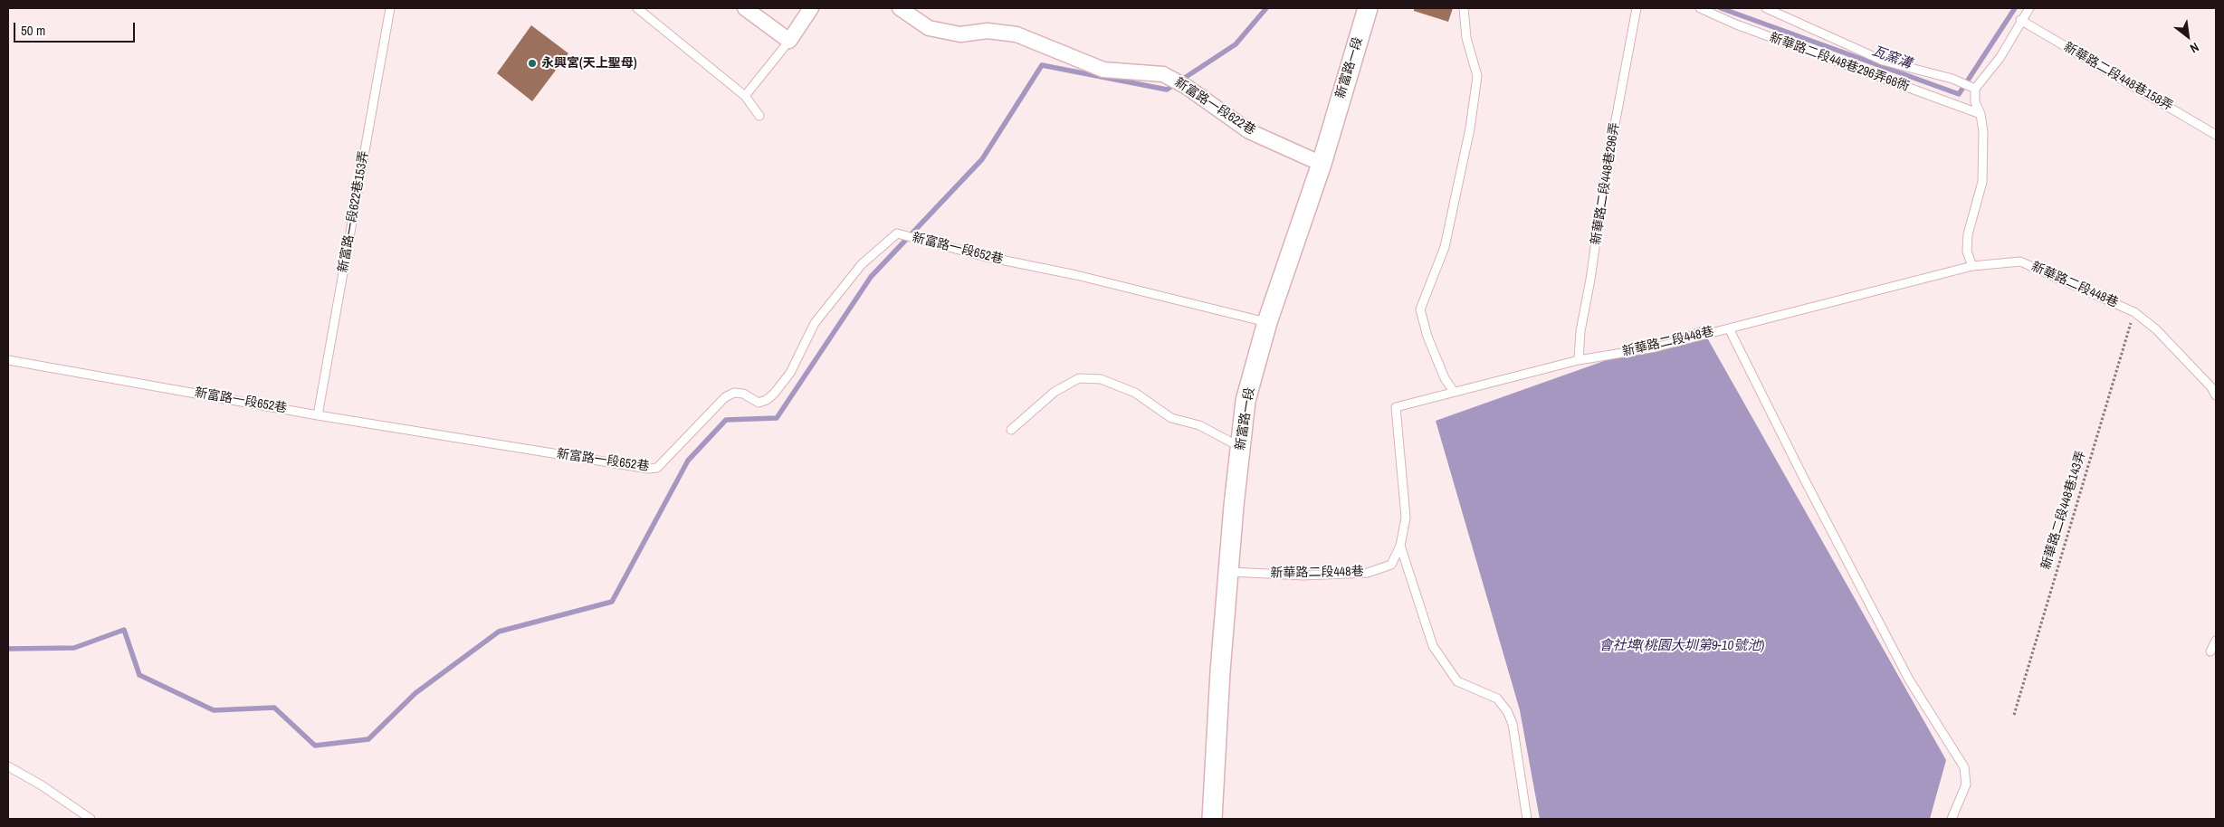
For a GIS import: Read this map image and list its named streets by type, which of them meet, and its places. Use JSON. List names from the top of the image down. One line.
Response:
{"streets":{"street":["新富路一段","新富路一段622巷"],"lane":["新華路二段448巷296弄66衖","新華路二段448巷158弄","新華路二段448巷296弄","新富路一段622巷153弄","新富路一段652巷","新華路二段448巷"],"path":["新華路二段448巷143弄"]},"crossings":[["新富路一段","新富路一段622巷"],["新富路一段","新富路一段652巷"],["新富路一段","新華路二段448巷"],["新華路二段448巷296弄","新華路二段448巷"],["新富路一段622巷153弄","新富路一段652巷"],["新華路二段448巷","新華路二段448巷143弄"]],"water":["瓦窯溝","會社埤(桃園大圳第9-10號池)"],"places":["永興宮(天上聖母)"],"scale_bar":"50 m","north":"bottom right"}
